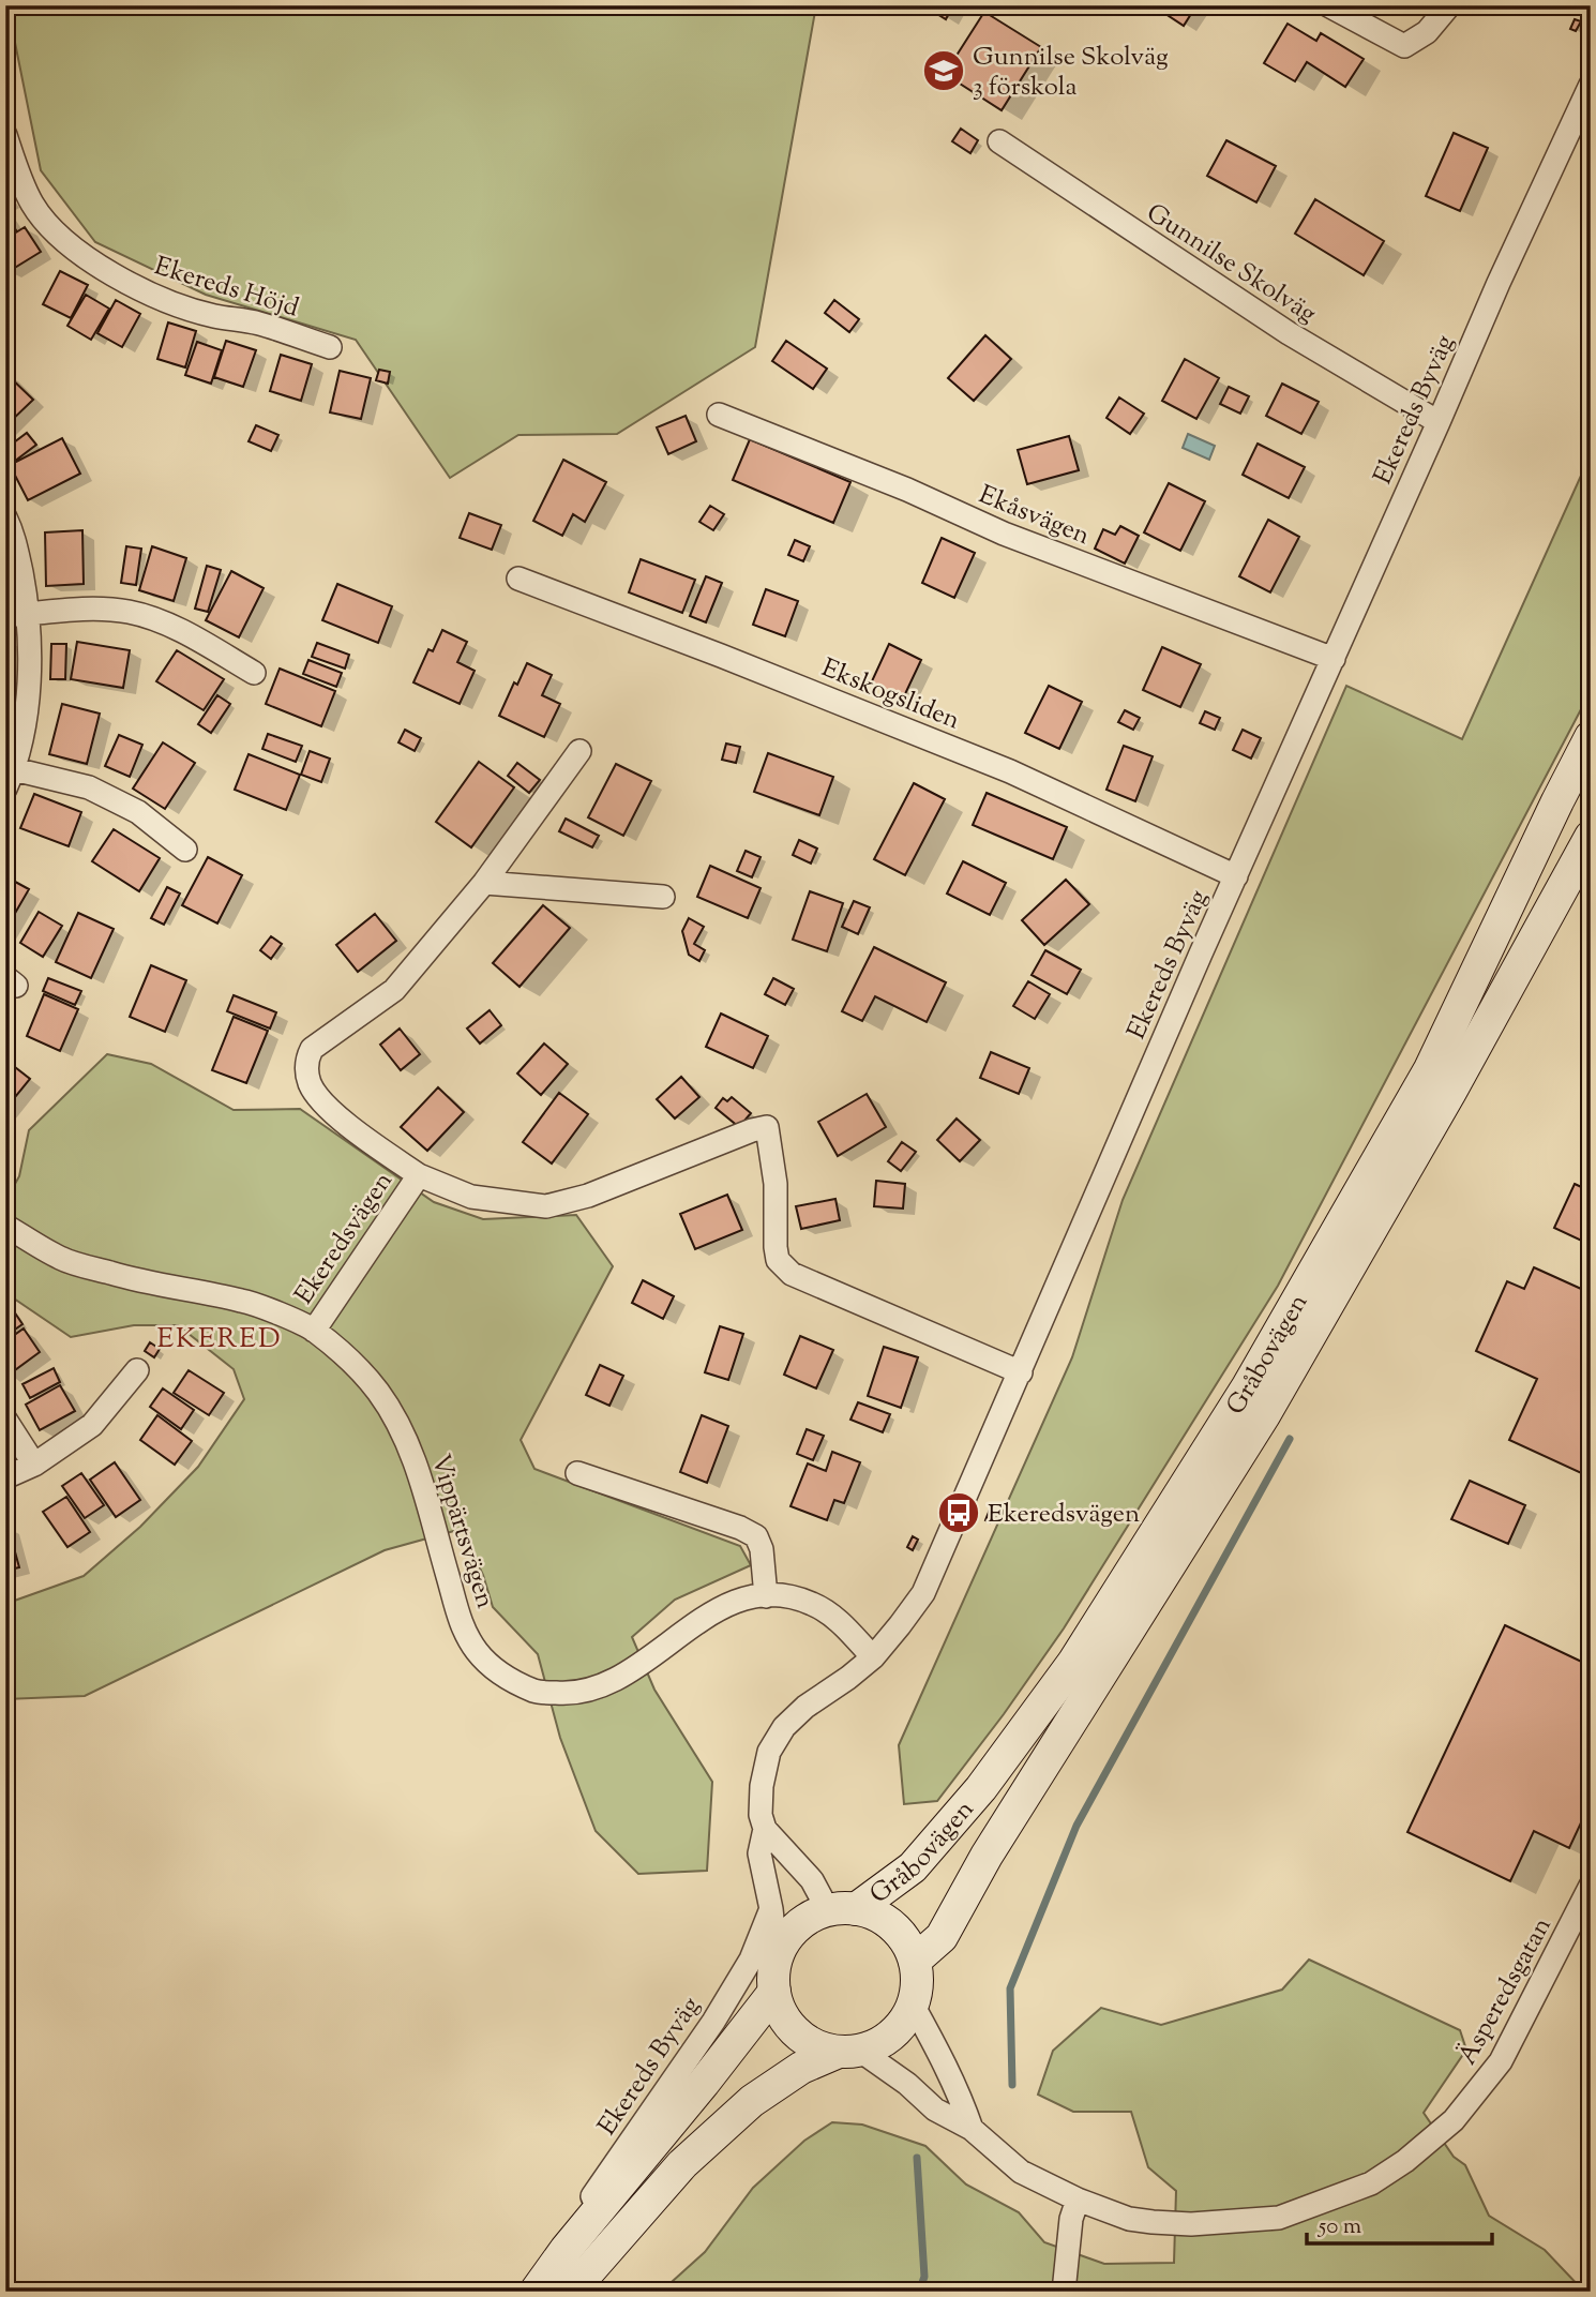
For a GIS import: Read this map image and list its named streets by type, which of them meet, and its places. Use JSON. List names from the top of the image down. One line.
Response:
{"streets":{"main road":["Gråbovägen"],"street":["Gunnilse Skolväg","Ekereds Höjd","Ekereds Byväg","Ekåsvägen","Ekskogsliden","Ekeredsvägen","Vippärtsvägen","Äsperedsgatan"]},"crossings":[["Gunnilse Skolväg","Ekereds Byväg"],["Ekereds Byväg","Ekåsvägen"],["Ekereds Byväg","Ekskogsliden"],["Ekereds Byväg","Ekeredsvägen"],["Ekereds Byväg","Gråbovägen"],["Ekereds Byväg","Vippärtsvägen"],["Ekereds Byväg","Äsperedsgatan"],["Ekeredsvägen","Vippärtsvägen"],["Gråbovägen","Äsperedsgatan"]],"districts":["EKERED"],"places":{"school or university":["Gunnilse Skolväg 3 förskola"],"bus stop":["Ekeredsvägen"]},"scale_bar":"50 m"}
